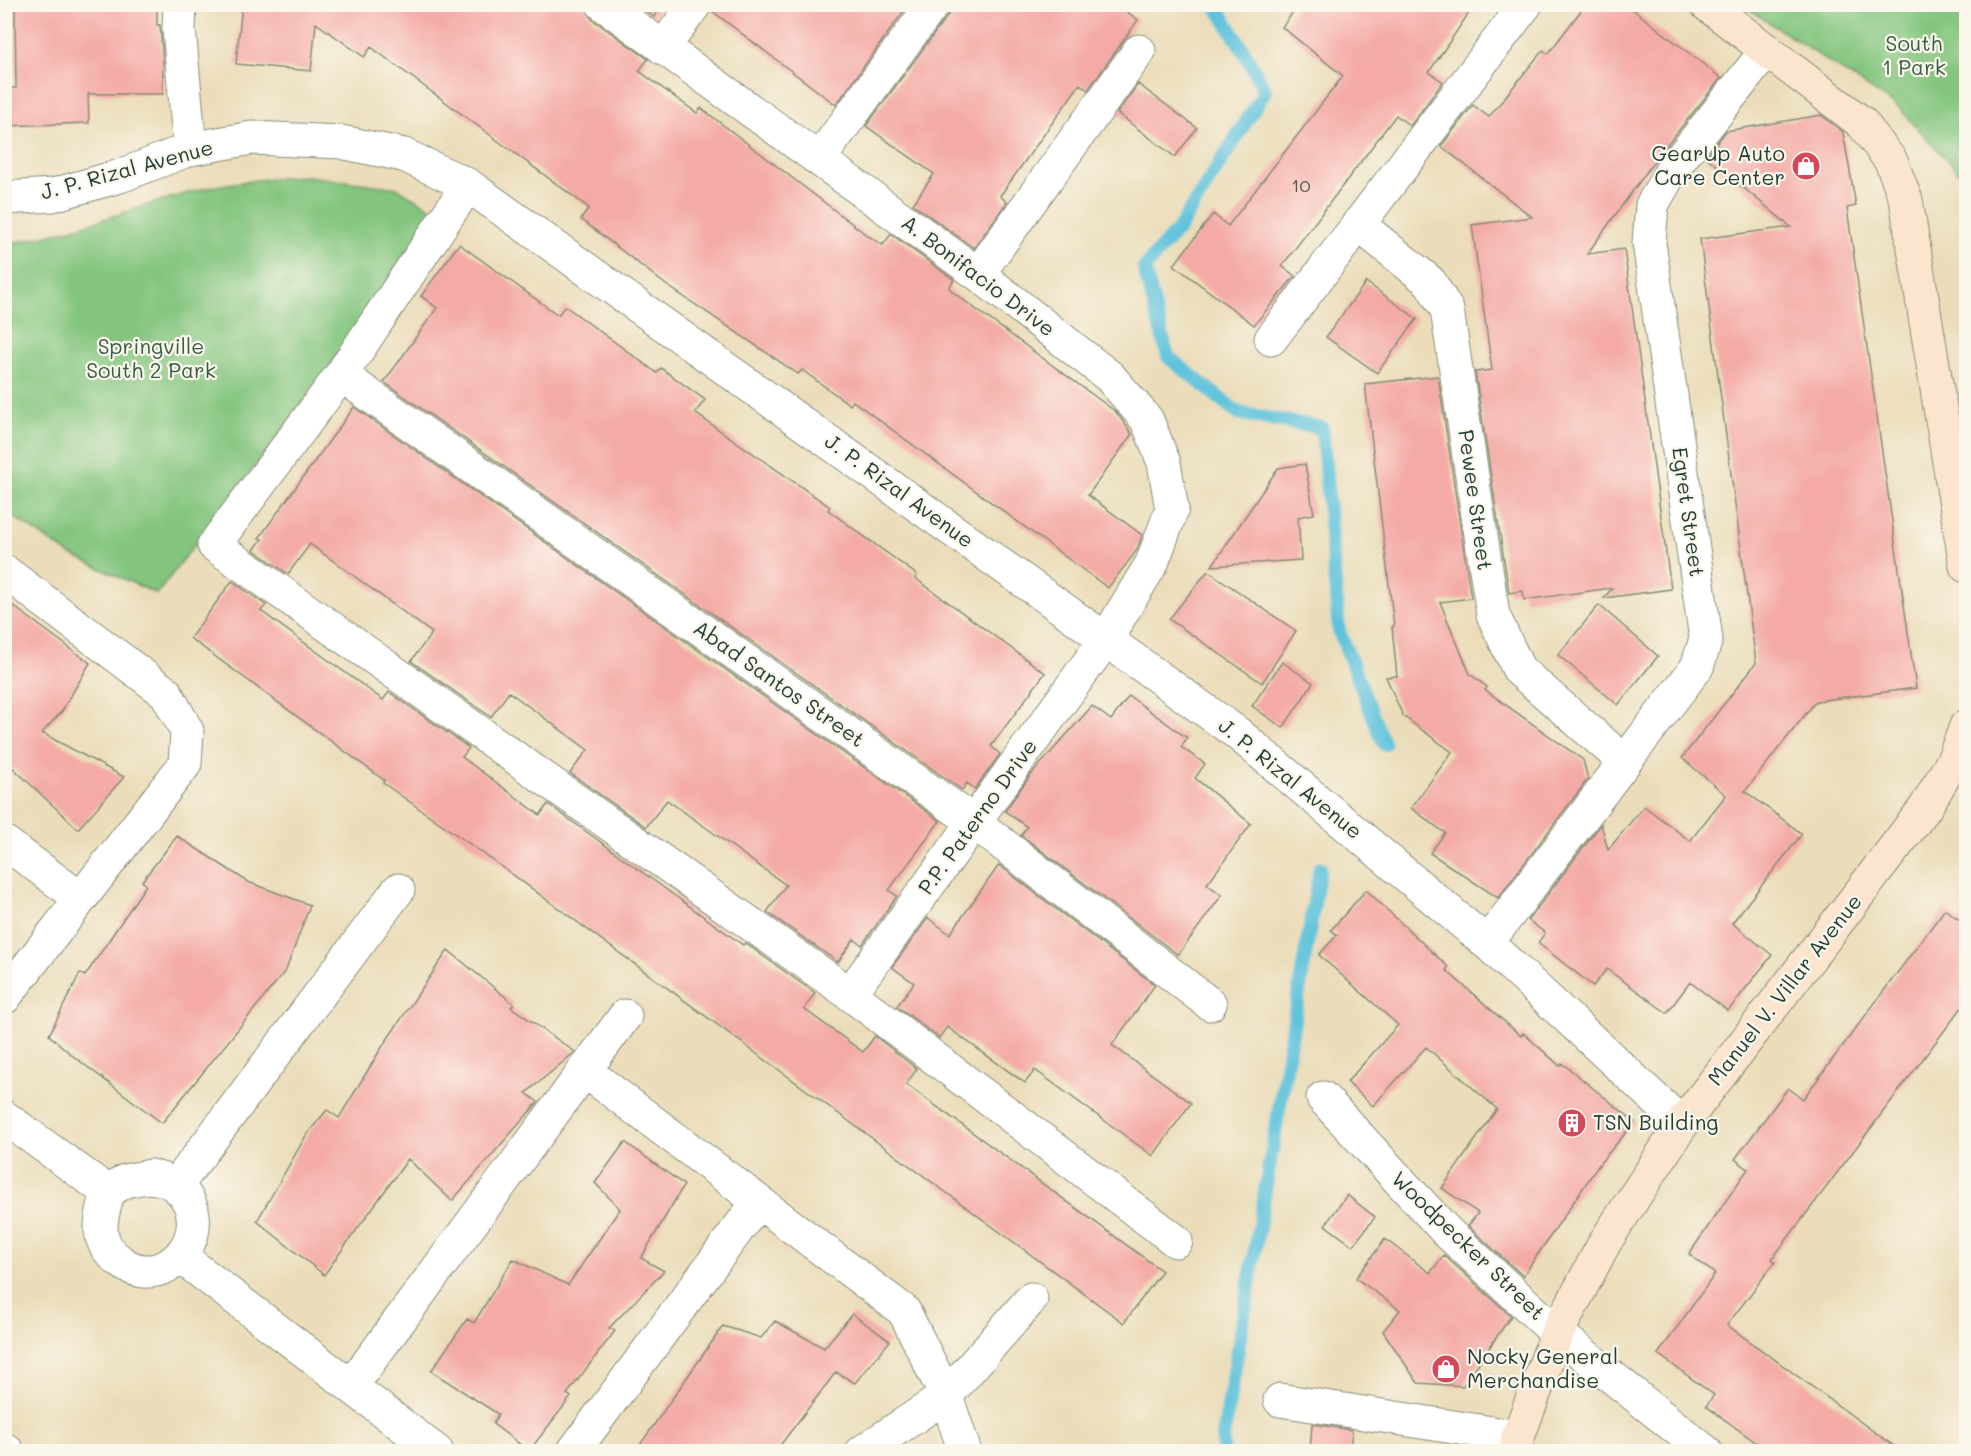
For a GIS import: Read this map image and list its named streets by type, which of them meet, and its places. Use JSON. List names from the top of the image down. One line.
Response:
{"streets":{"street":["J. P. Rizal Avenue","A. Bonifacio Drive","Pewee Street","Egret Street","Abad Santos Street","P.P. Paterno Drive","Manuel V. Villar Avenue","Woodpecker Street"]},"crossings":[["J. P. Rizal Avenue","A. Bonifacio Drive"],["J. P. Rizal Avenue","Egret Street"],["J. P. Rizal Avenue","P.P. Paterno Drive"],["J. P. Rizal Avenue","Manuel V. Villar Avenue"],["A. Bonifacio Drive","P.P. Paterno Drive"],["Pewee Street","Egret Street"],["Abad Santos Street","P.P. Paterno Drive"],["Manuel V. Villar Avenue","Woodpecker Street"]],"parks":["South 1 Park","Springville South 2 Park"],"places":{"shop":["GearUp Auto Care Center","Nocky General Merchandise"],"building":["TSN Building"]},"house_numbers":["10"]}
